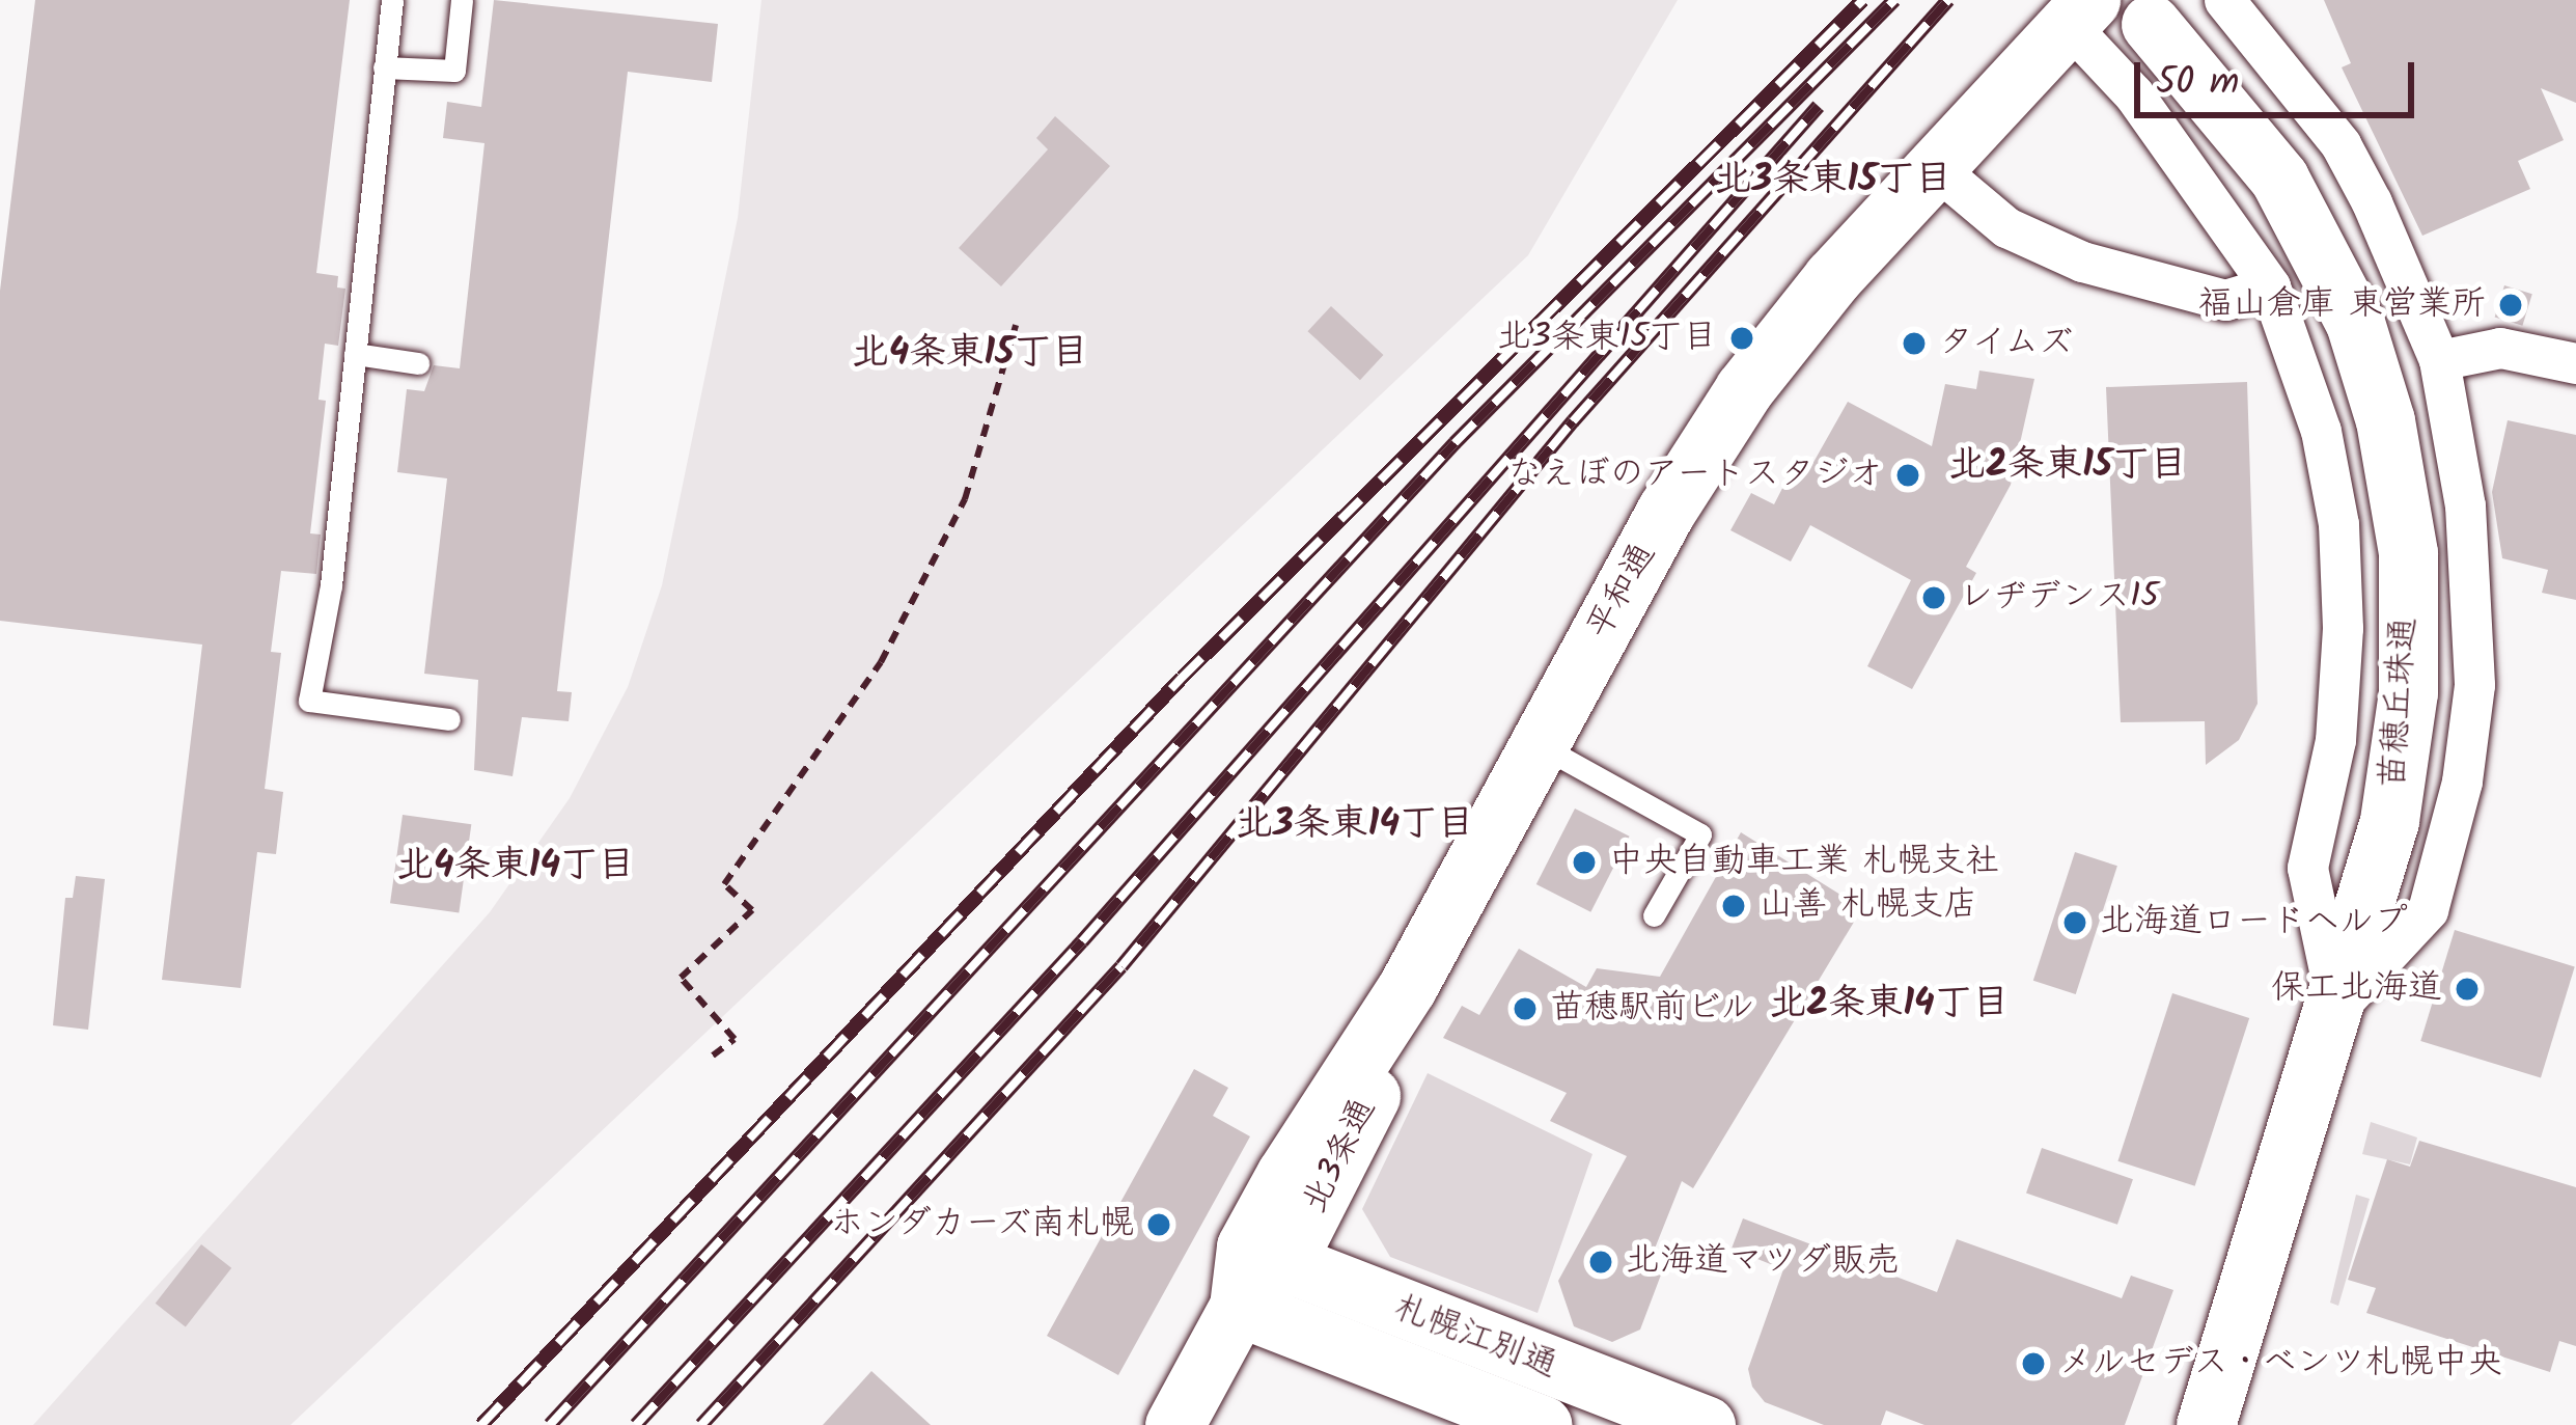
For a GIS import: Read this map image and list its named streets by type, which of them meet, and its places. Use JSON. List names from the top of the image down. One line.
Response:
{"streets":{"street":["平和通","苗穂丘珠通","札幌江別通"]},"crossings":[["平和通","札幌江別通"]],"districts":["北3条東15丁目","北4条東15丁目","北2条東15丁目","北3条東14丁目","北4条東14丁目","北2条東14丁目"],"places":["福山倉庫 東営業所","北3条東15丁目","タイムズ","なえぼのアートスタジオ","レヂデンス15","中央自動車工業 札幌支社","山善 札幌支店","北海道ロードヘルプ","保工北海道","苗穂駅前ビル","ホンダカーズ南札幌","北海道マツダ販売","メルセデス・ベンツ札幌中央"],"scale_bar":"50 m"}
